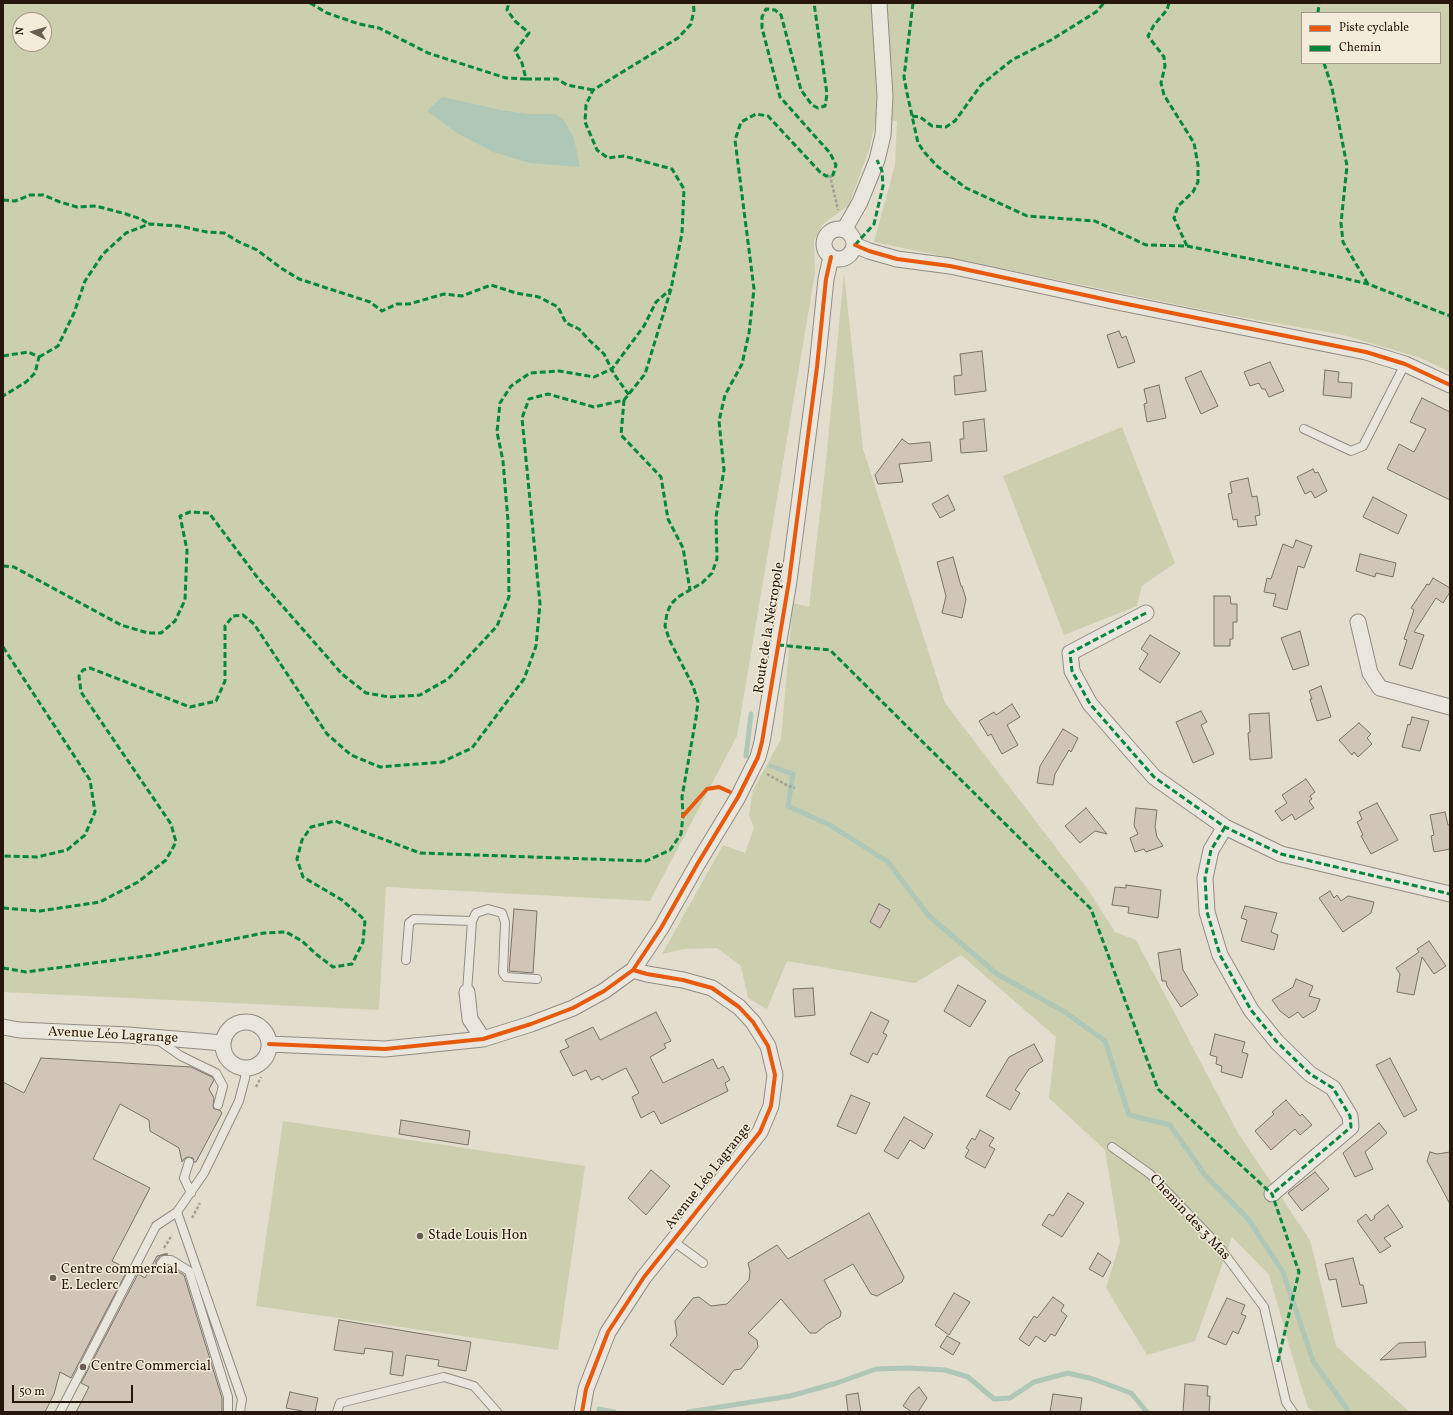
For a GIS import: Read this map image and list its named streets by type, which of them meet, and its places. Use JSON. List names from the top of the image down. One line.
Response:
{"streets":{"street":["Route de la Nécropole","Avenue Léo Lagrange"],"lane":["Chemin des 3 Mas"]},"crossings":[["Route de la Nécropole","Avenue Léo Lagrange"]],"places":["Stade Louis Hon","Centre commercial E. Leclerc","Centre Commercial"],"legend":["Piste cyclable","Chemin"],"scale_bar":"50 m","north":"left"}
